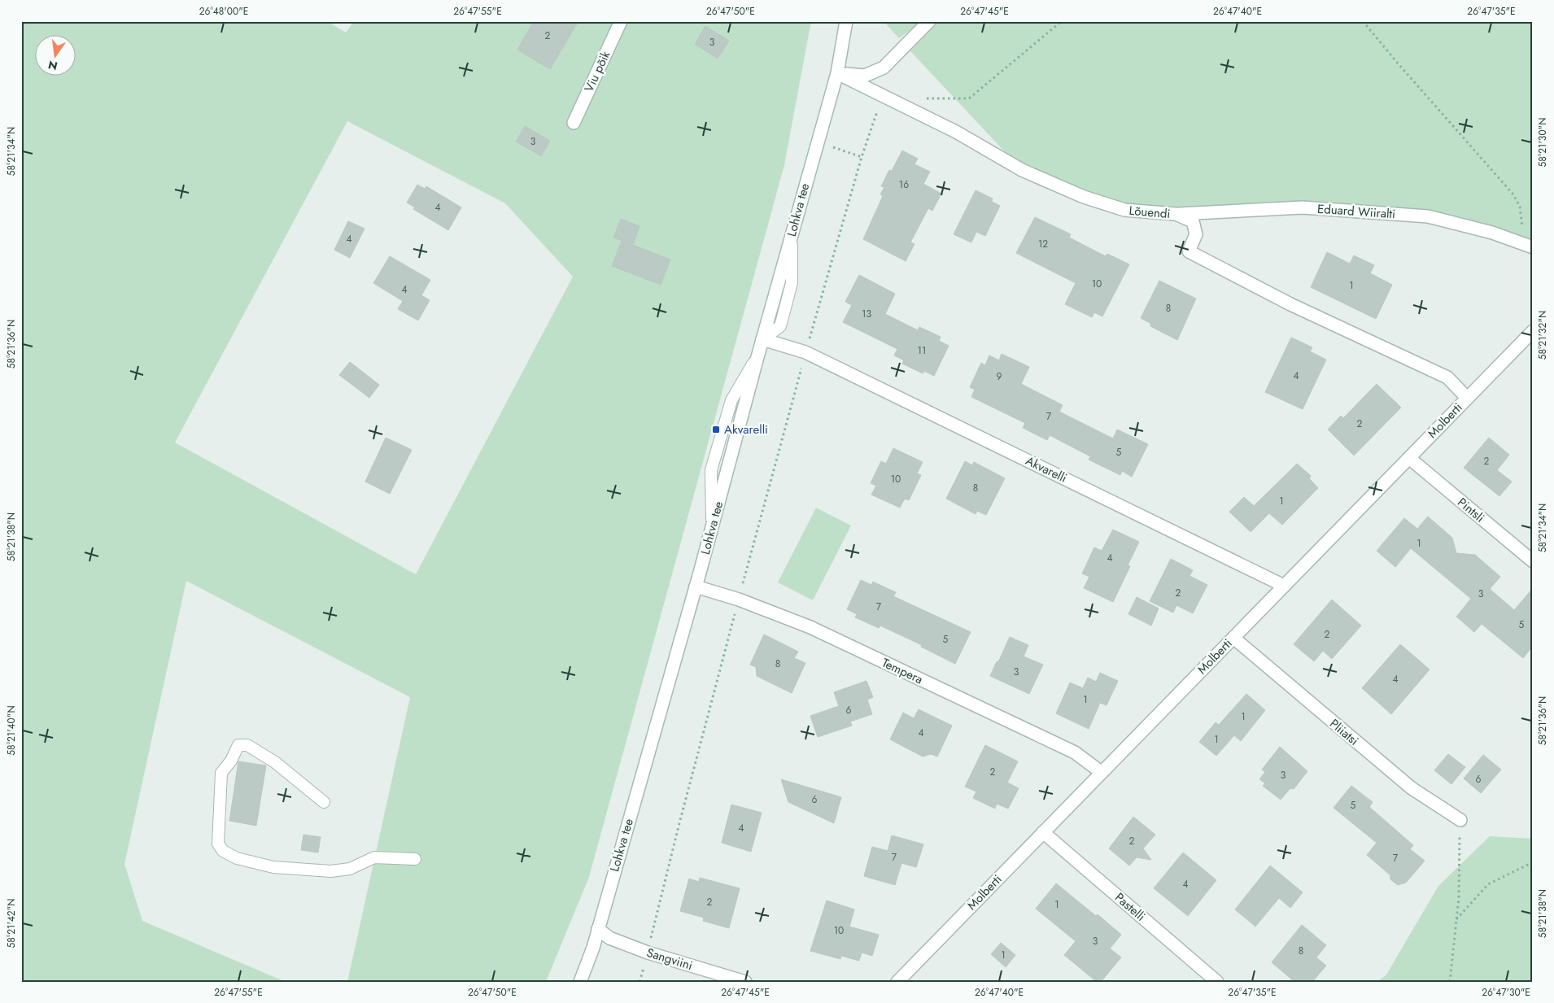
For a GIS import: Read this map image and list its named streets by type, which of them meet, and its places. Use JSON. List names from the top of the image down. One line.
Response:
{"streets":{"street":["Viu põik","Lohkva tee","Eduard Wiiralti","Lõuendi","Molberti","Akvarelli","Pintsli","Tempera","Pliiatsi","Pastelli","Sangviini"]},"crossings":[["Lohkva tee","Lõuendi"],["Lohkva tee","Akvarelli"],["Lohkva tee","Tempera"],["Lohkva tee","Sangviini"],["Eduard Wiiralti","Lõuendi"],["Lõuendi","Molberti"],["Molberti","Akvarelli"],["Molberti","Pintsli"],["Molberti","Tempera"],["Molberti","Pliiatsi"],["Molberti","Pastelli"]],"places":{"transit":["Akvarelli"]},"house_numbers":["2","3","3","16","4","4","12","10","1","4","8","13","11","4","9","7","2","5","2","10","8","1","1","4","2","3","7","5","2","5","8","3","4","1","6","1","4","1","2","3","6","6","5","4","2","7","7","4","2","1","10","3","8","1"],"north":"bottom","coordinates":["26°48'00\"E","26°47'55\"E","26°47'50\"E","26°47'45\"E","26°47'40\"E","26°47'35\"E","58°21'30\"N","58°21'34\"N","58°21'32\"N","58°21'36\"N","58°21'38\"N","58°21'40\"N","58°21'42\"N","26°47'30\"E"]}
